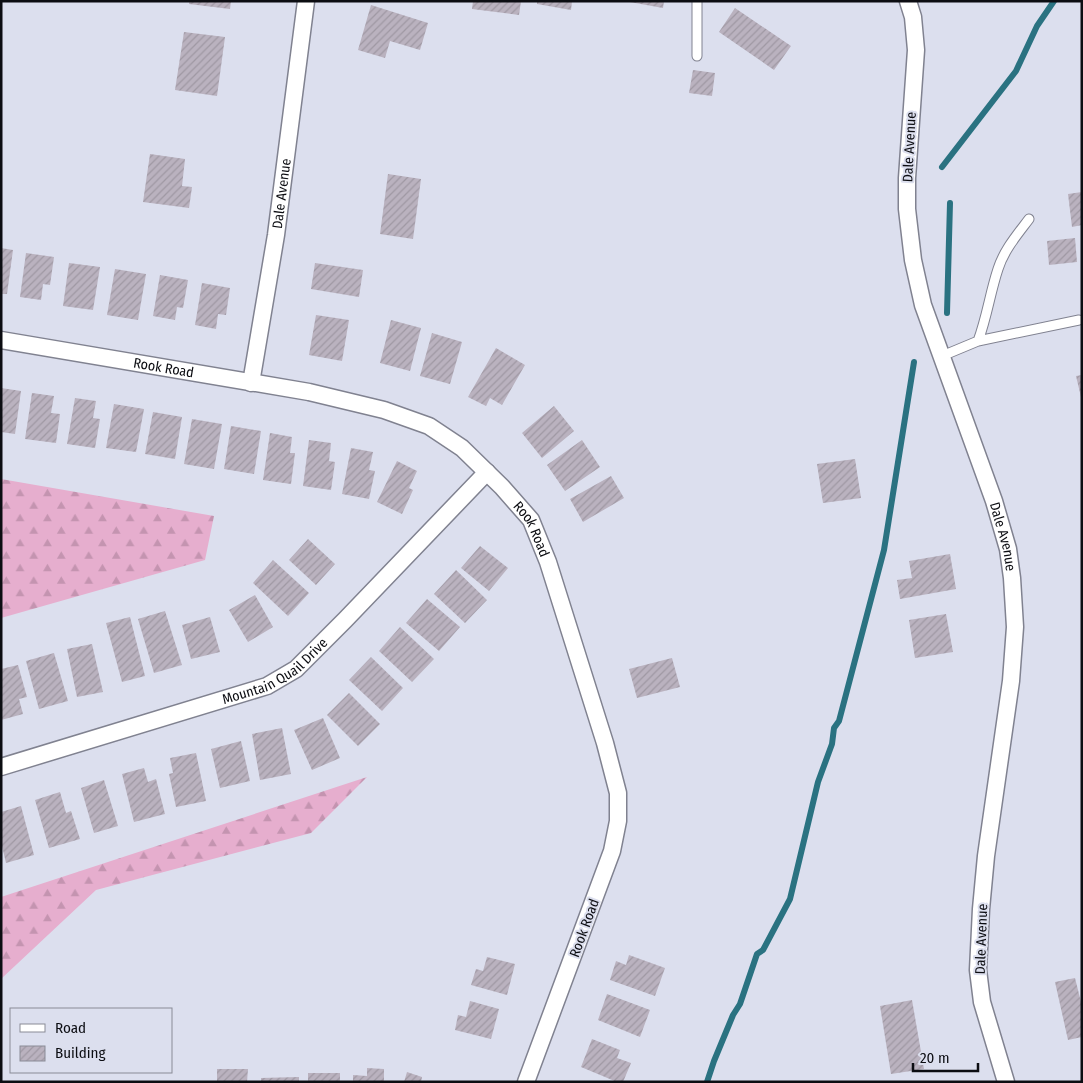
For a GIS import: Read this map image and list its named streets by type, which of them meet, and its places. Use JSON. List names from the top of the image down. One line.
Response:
{"streets":{"street":["Dale Avenue","Rook Road","Mountain Quail Drive"]},"crossings":[["Dale Avenue","Rook Road"],["Rook Road","Mountain Quail Drive"]],"legend":["Road","Building"],"scale_bar":"20 m"}
